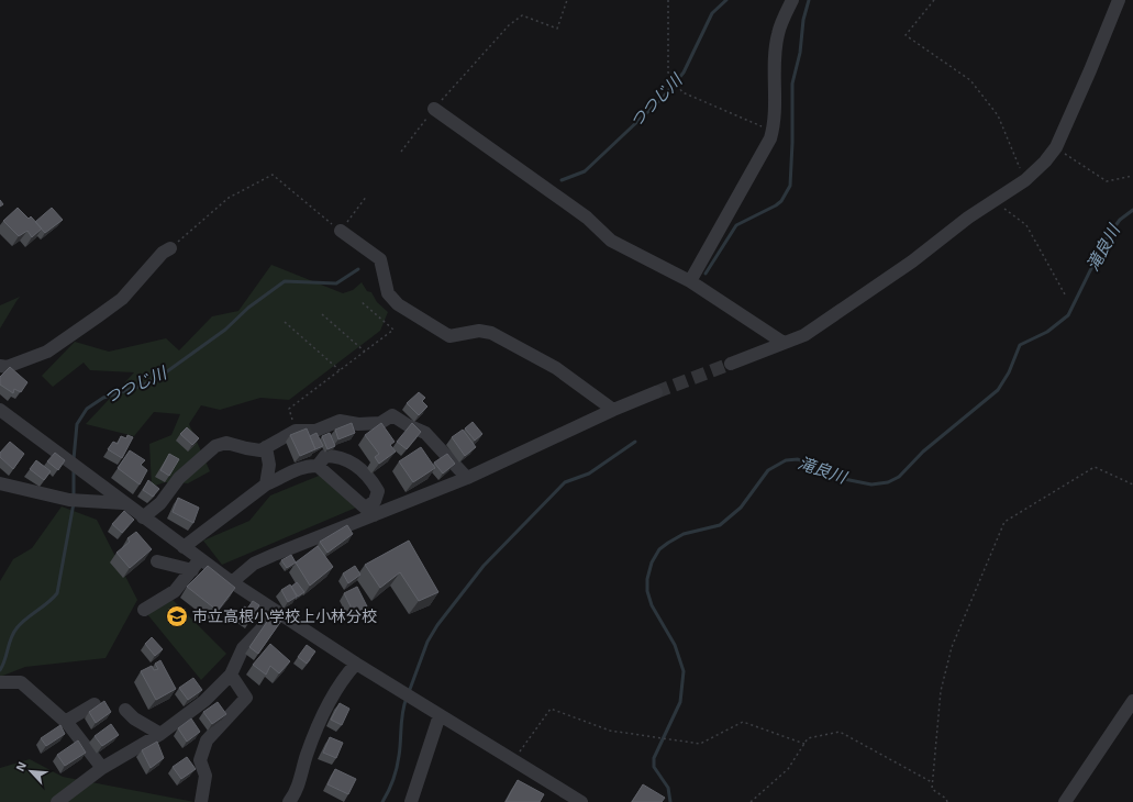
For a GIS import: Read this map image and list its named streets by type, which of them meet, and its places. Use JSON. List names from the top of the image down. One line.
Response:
{"water":["つつじ川","滝良川"],"places":{"school or university":["市立高根小学校上小林分校"]},"north":"top left"}
